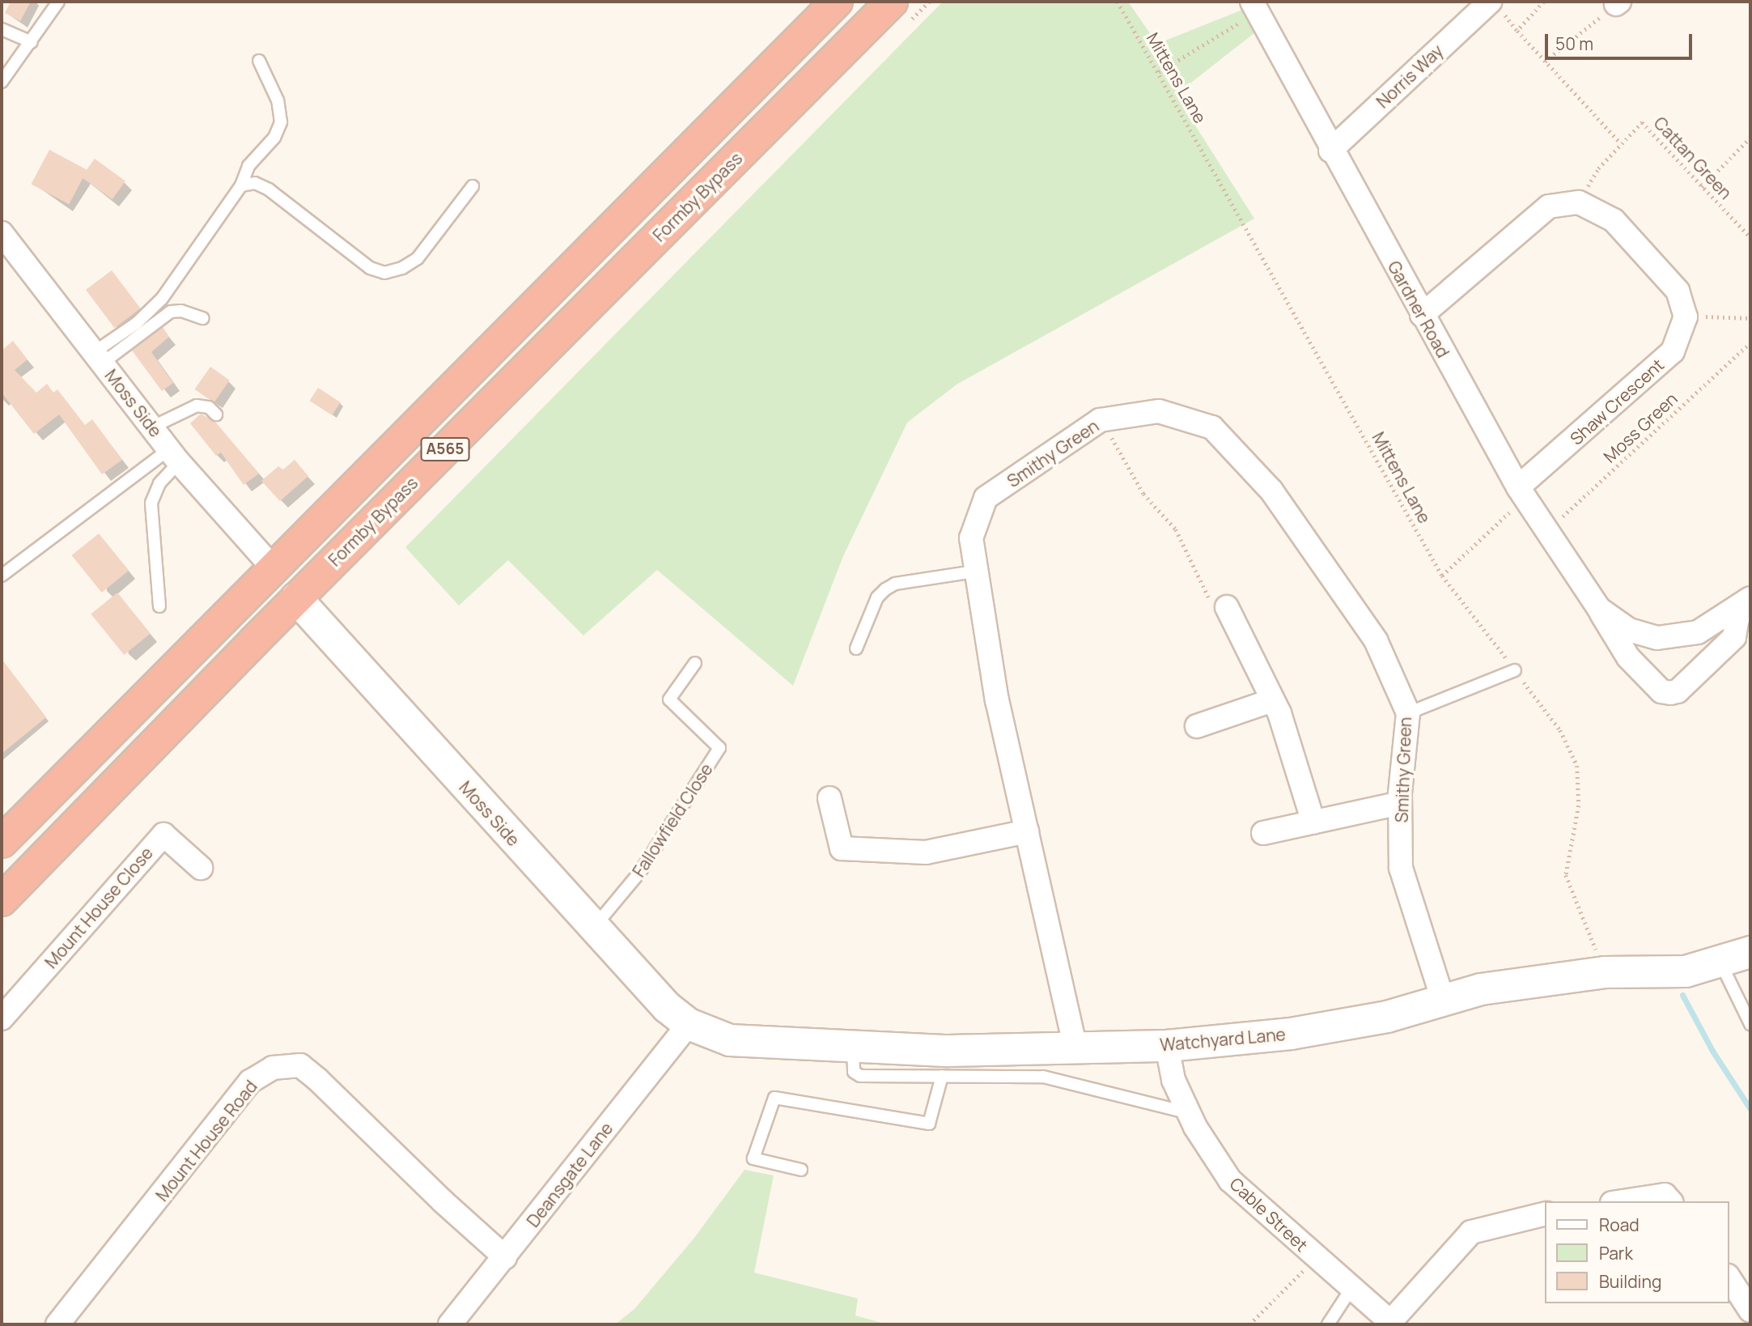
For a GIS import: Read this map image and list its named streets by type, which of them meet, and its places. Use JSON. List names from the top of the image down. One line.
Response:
{"streets":{"highway":["Formby Bypass","A565"],"street":["Norris Way","Gardner Road","Shaw Crescent","Moss Side","Smithy Green","Mount House Close","Watchyard Lane","Mount House Road","Deansgate Lane","Cable Street"],"lane":["Fallowfield Close"],"path":["Mittens Lane","Cattan Green","Moss Green"]},"crossings":[["Norris Way","Gardner Road"],["Mittens Lane","Watchyard Lane"],["Formby Bypass","Moss Side"],["Gardner Road","Shaw Crescent"],["Gardner Road","Moss Green"],["Moss Side","A565"],["Moss Side","Fallowfield Close"],["Moss Side","Watchyard Lane"],["Moss Side","Deansgate Lane"],["Smithy Green","Watchyard Lane"],["Watchyard Lane","Deansgate Lane"],["Watchyard Lane","Cable Street"],["Mount House Road","Deansgate Lane"]],"legend":["Road","Park","Building"],"scale_bar":"50 m"}
